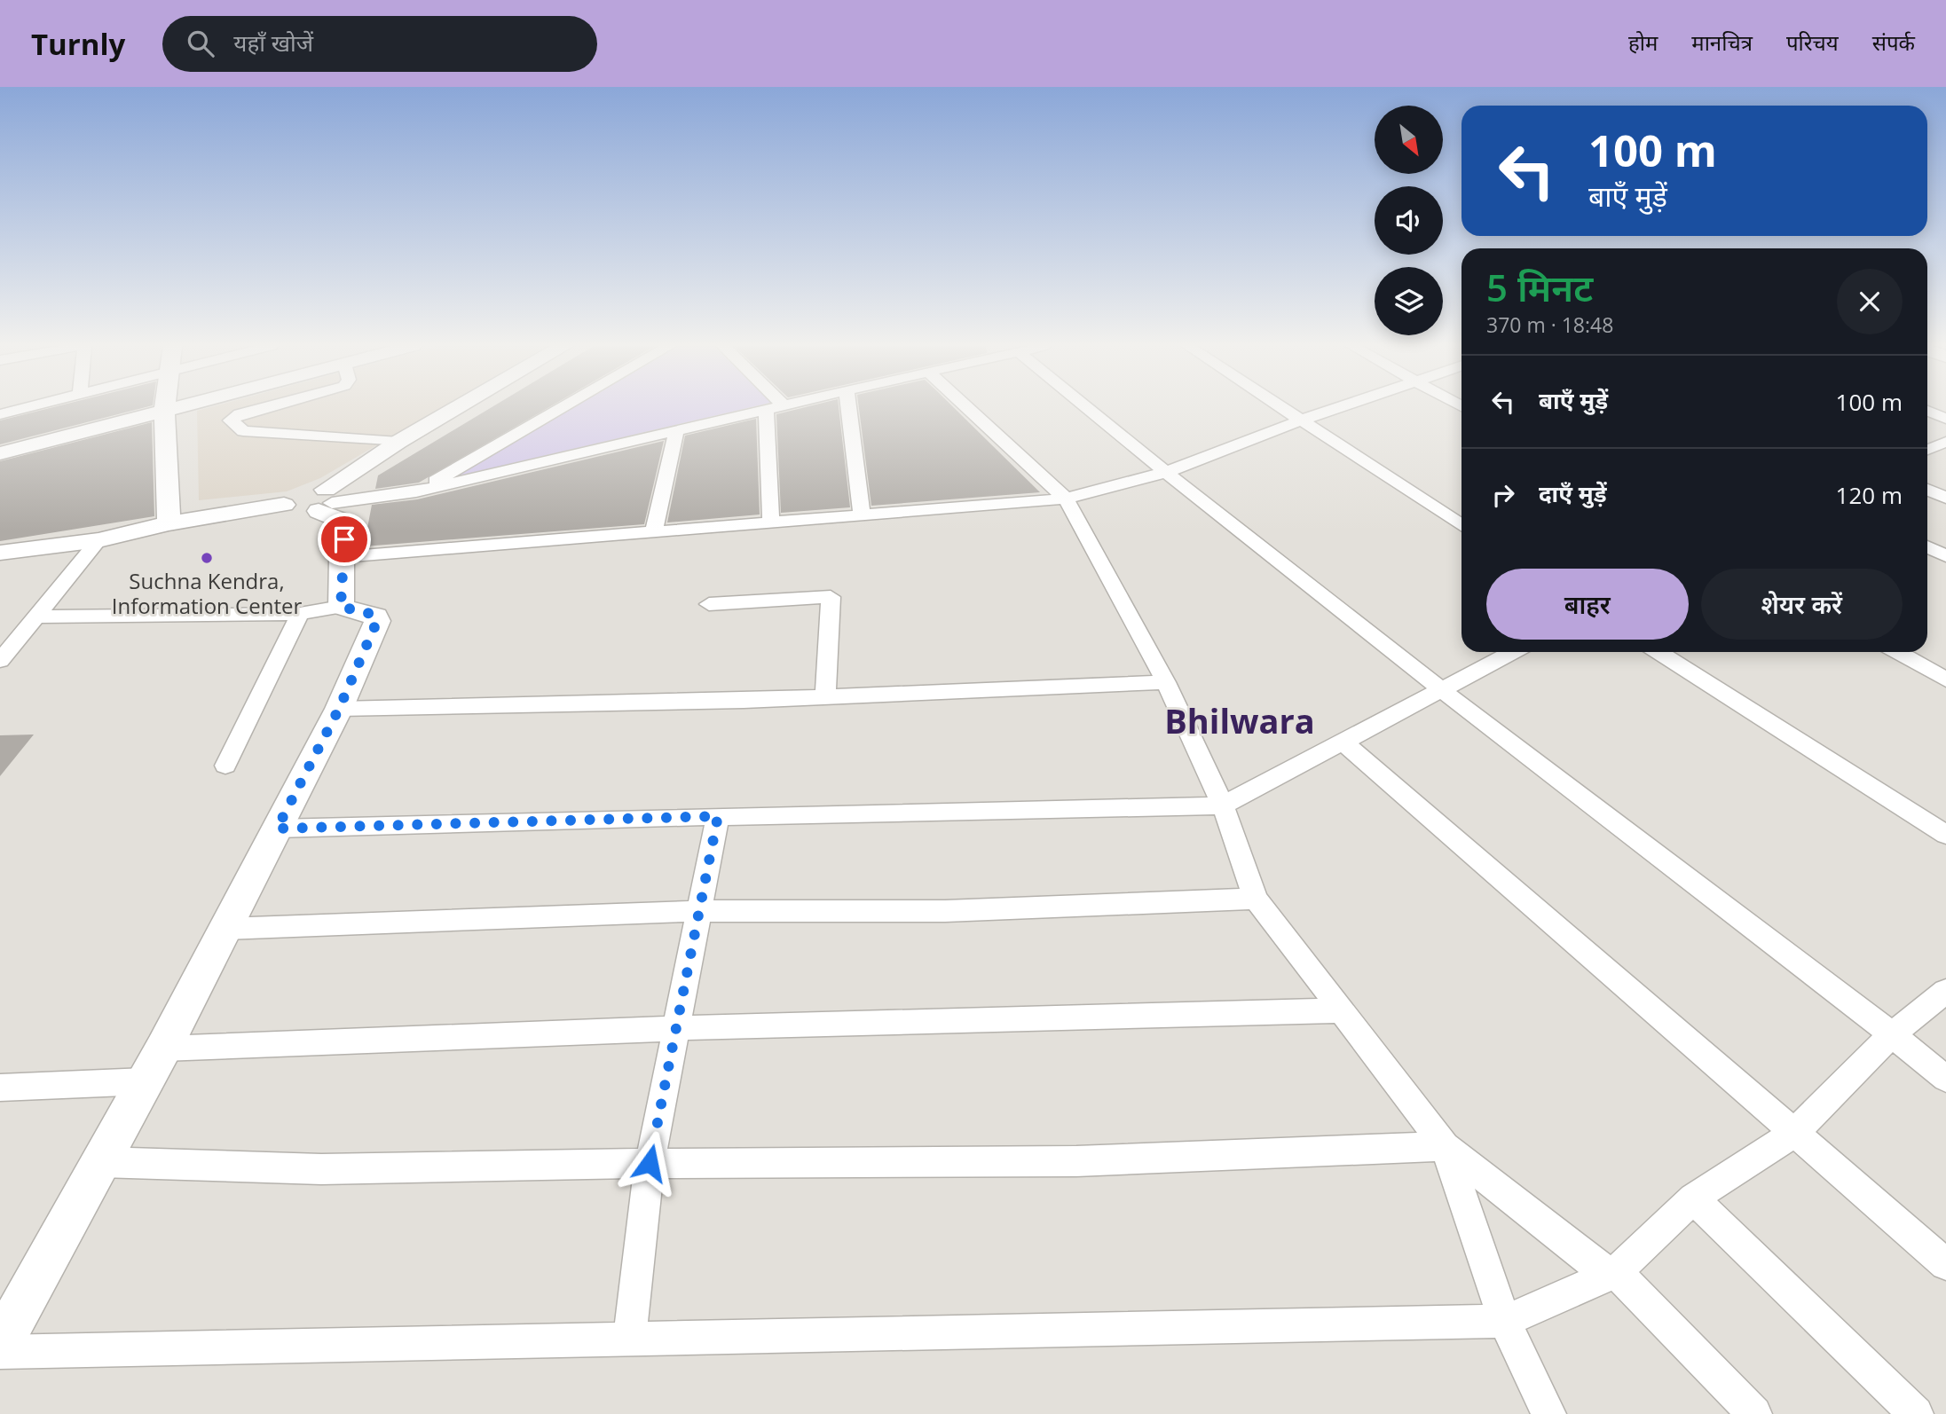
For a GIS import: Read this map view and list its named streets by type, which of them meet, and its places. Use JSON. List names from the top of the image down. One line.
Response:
{"districts":["Bhilwara"],"places":["Suchna Kendra, Information Center"],"north":"bottom right","page":{"header":"Turnly","search":"यहाँ खोजें","nav":["होम","मानचित्र","परिचय","संपर्क"],"turn":["100 m","बाएँ मुड़ें"],"heading":["5 मिनट","370 m · 18:48"],"list":[{"name":"बाएँ मुड़ें","value":"100 m"},{"name":"दाएँ मुड़ें","value":"120 m"}],"buttons":["बाहर","शेयर करें"]}}
